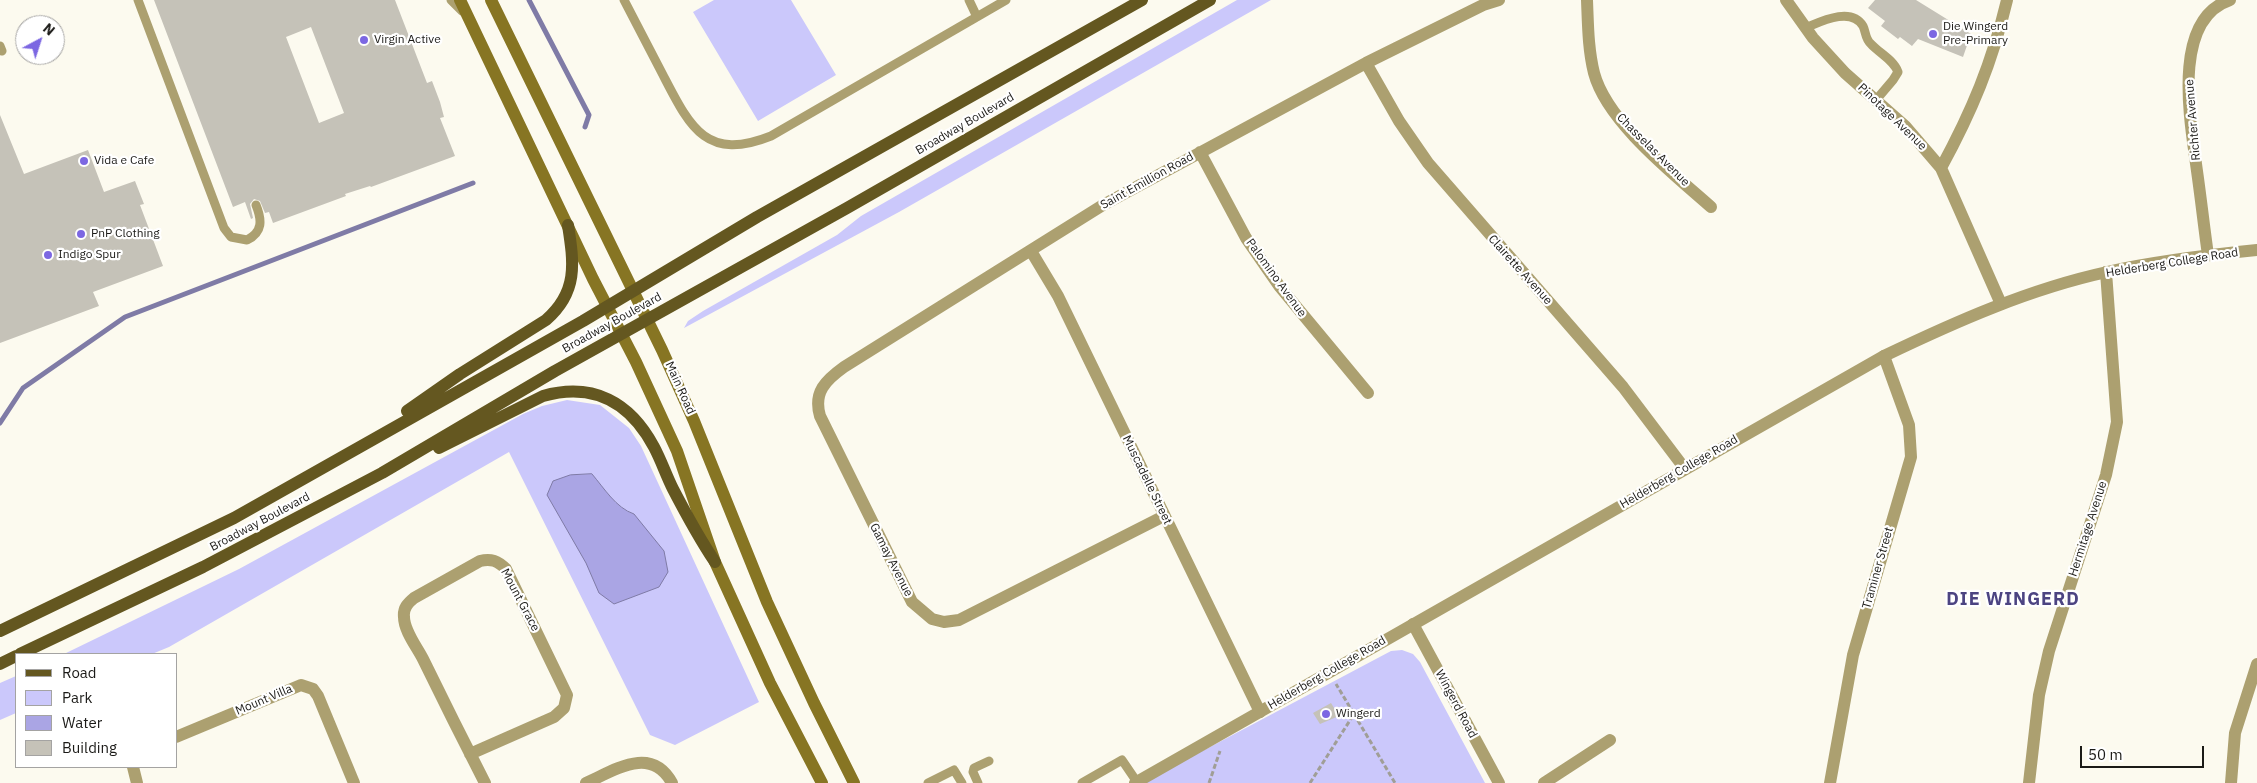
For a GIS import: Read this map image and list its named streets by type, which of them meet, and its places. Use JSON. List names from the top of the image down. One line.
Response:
{"streets":{"main road":["Broadway Boulevard","Main Road"],"street":["Pinotage Avenue","Richter Avenue","Chasselas Avenue","Saint Emillion Road","Helderberg College Road","Clairette Avenue","Palomino Avenue","Muscadelle Street","Hermitage Avenue","Gamay Avenue","Traminer Street","Mount Grace","Mount Villa","Wingerd Road"]},"crossings":[["Pinotage Avenue","Helderberg College Road"],["Richter Avenue","Helderberg College Road"],["Broadway Boulevard","Main Road"],["Saint Emillion Road","Clairette Avenue"],["Saint Emillion Road","Palomino Avenue"],["Saint Emillion Road","Muscadelle Street"],["Saint Emillion Road","Gamay Avenue"],["Helderberg College Road","Clairette Avenue"],["Helderberg College Road","Muscadelle Street"],["Helderberg College Road","Hermitage Avenue"],["Helderberg College Road","Traminer Street"],["Helderberg College Road","Wingerd Road"],["Muscadelle Street","Gamay Avenue"]],"districts":["DIE WINGERD"],"places":["Die Wingerd Pre-Primary","Virgin Active","Vida e Cafe","PnP Clothing","Indigo Spur","Wingerd"],"legend":["Road","Park","Water","Building"],"scale_bar":"50 m","north":"top right"}
